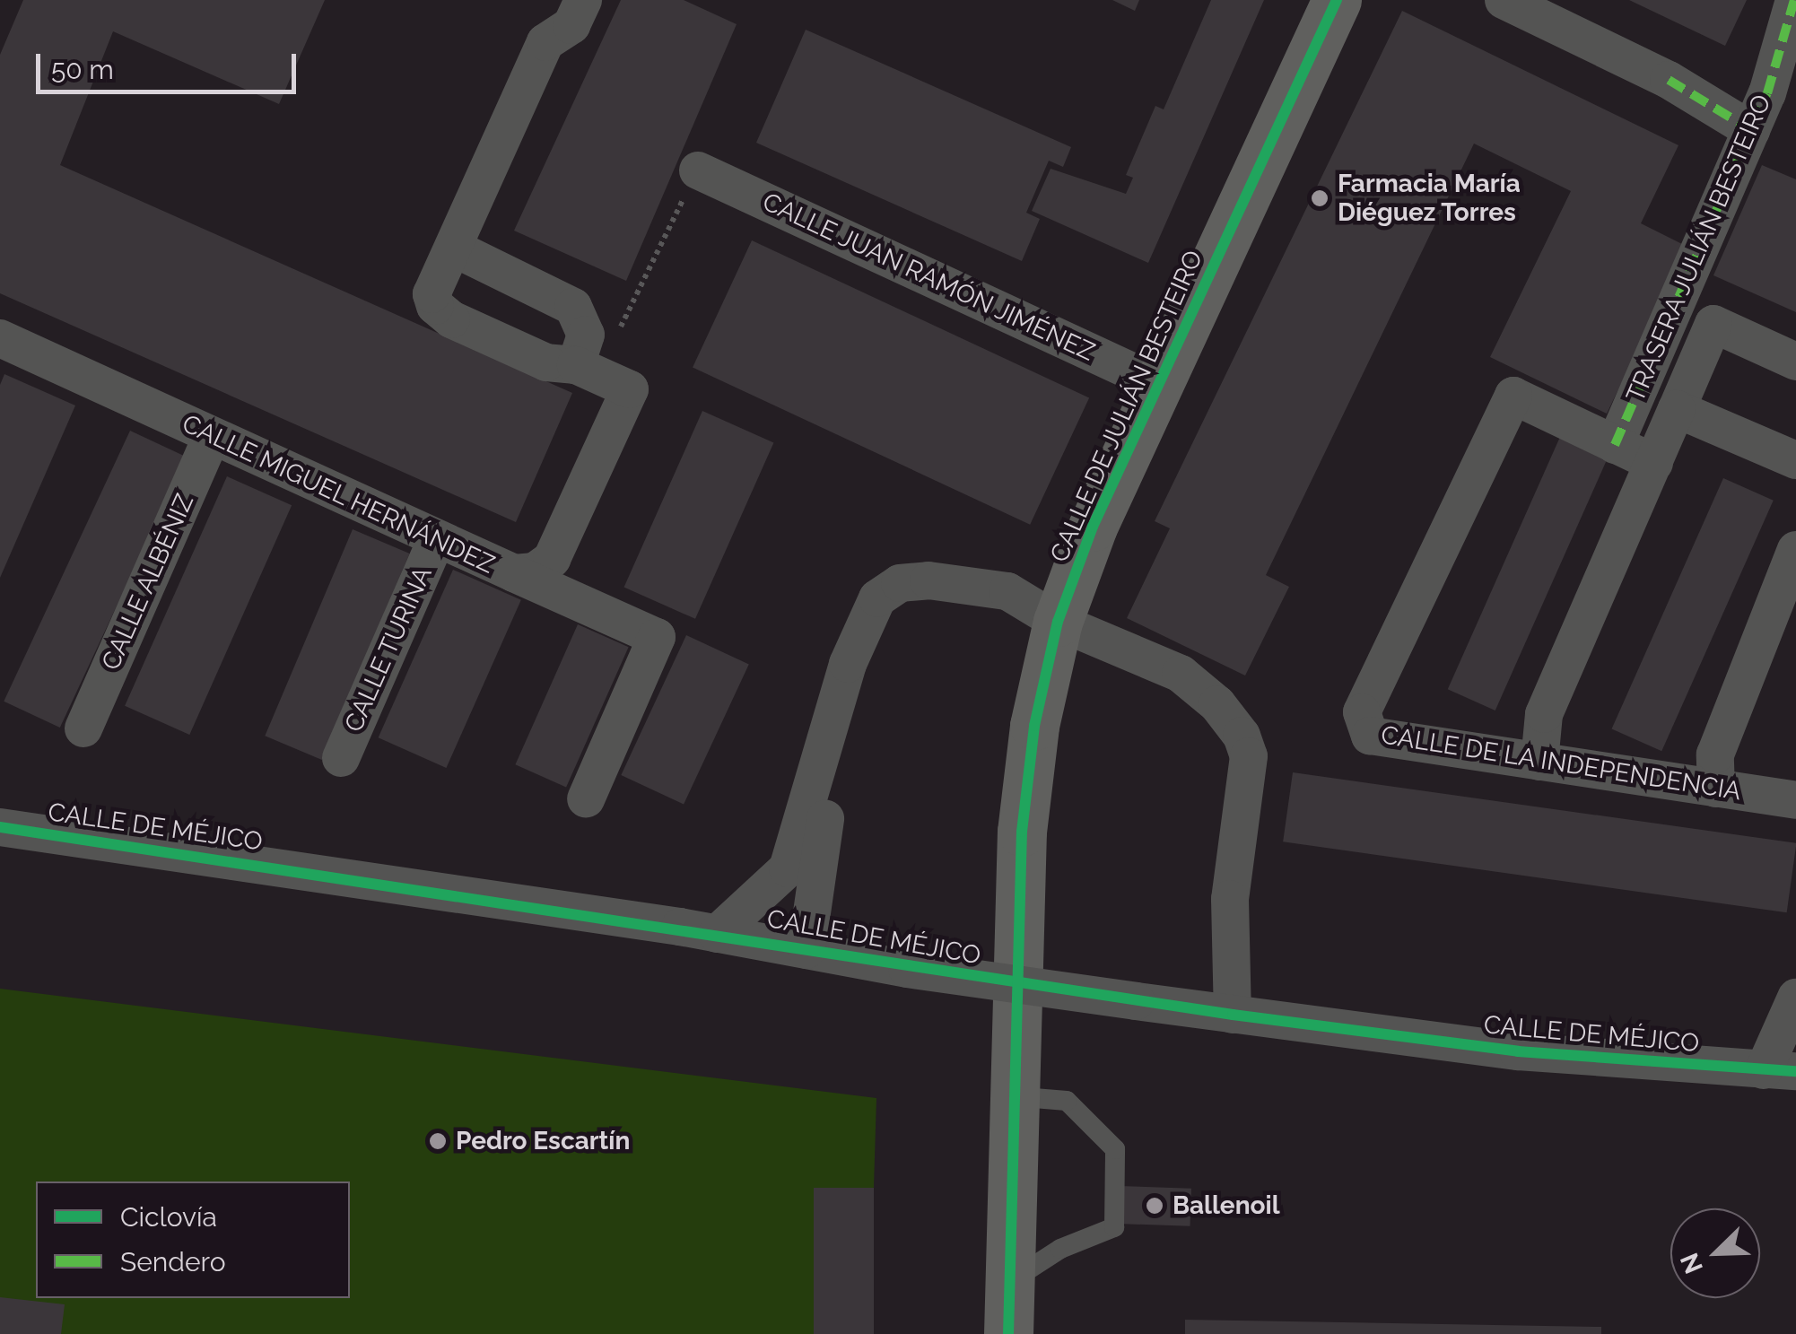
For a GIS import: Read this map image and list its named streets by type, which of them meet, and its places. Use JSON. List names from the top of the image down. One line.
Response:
{"streets":{"street":["TRASERA JULIÁN BESTEIRO","CALLE JUAN RAMÓN JIMÉNEZ","CALLE DE JULIÁN BESTEIRO","CALLE MIGUEL HERNÁNDEZ","CALLE ALBÉNIZ","CALLE TURINA","CALLE DE LA INDEPENDENCIA","CALLE DE MÉJICO"]},"crossings":[["TRASERA JULIÁN BESTEIRO","CALLE DE LA INDEPENDENCIA"],["CALLE JUAN RAMÓN JIMÉNEZ","CALLE DE JULIÁN BESTEIRO"],["CALLE MIGUEL HERNÁNDEZ","CALLE ALBÉNIZ"],["CALLE MIGUEL HERNÁNDEZ","CALLE TURINA"]],"places":["Farmacia María Diéguez Torres","Pedro Escartín","Ballenoil"],"legend":["Ciclovía","Sendero"],"scale_bar":"50 m","north":"bottom left"}
